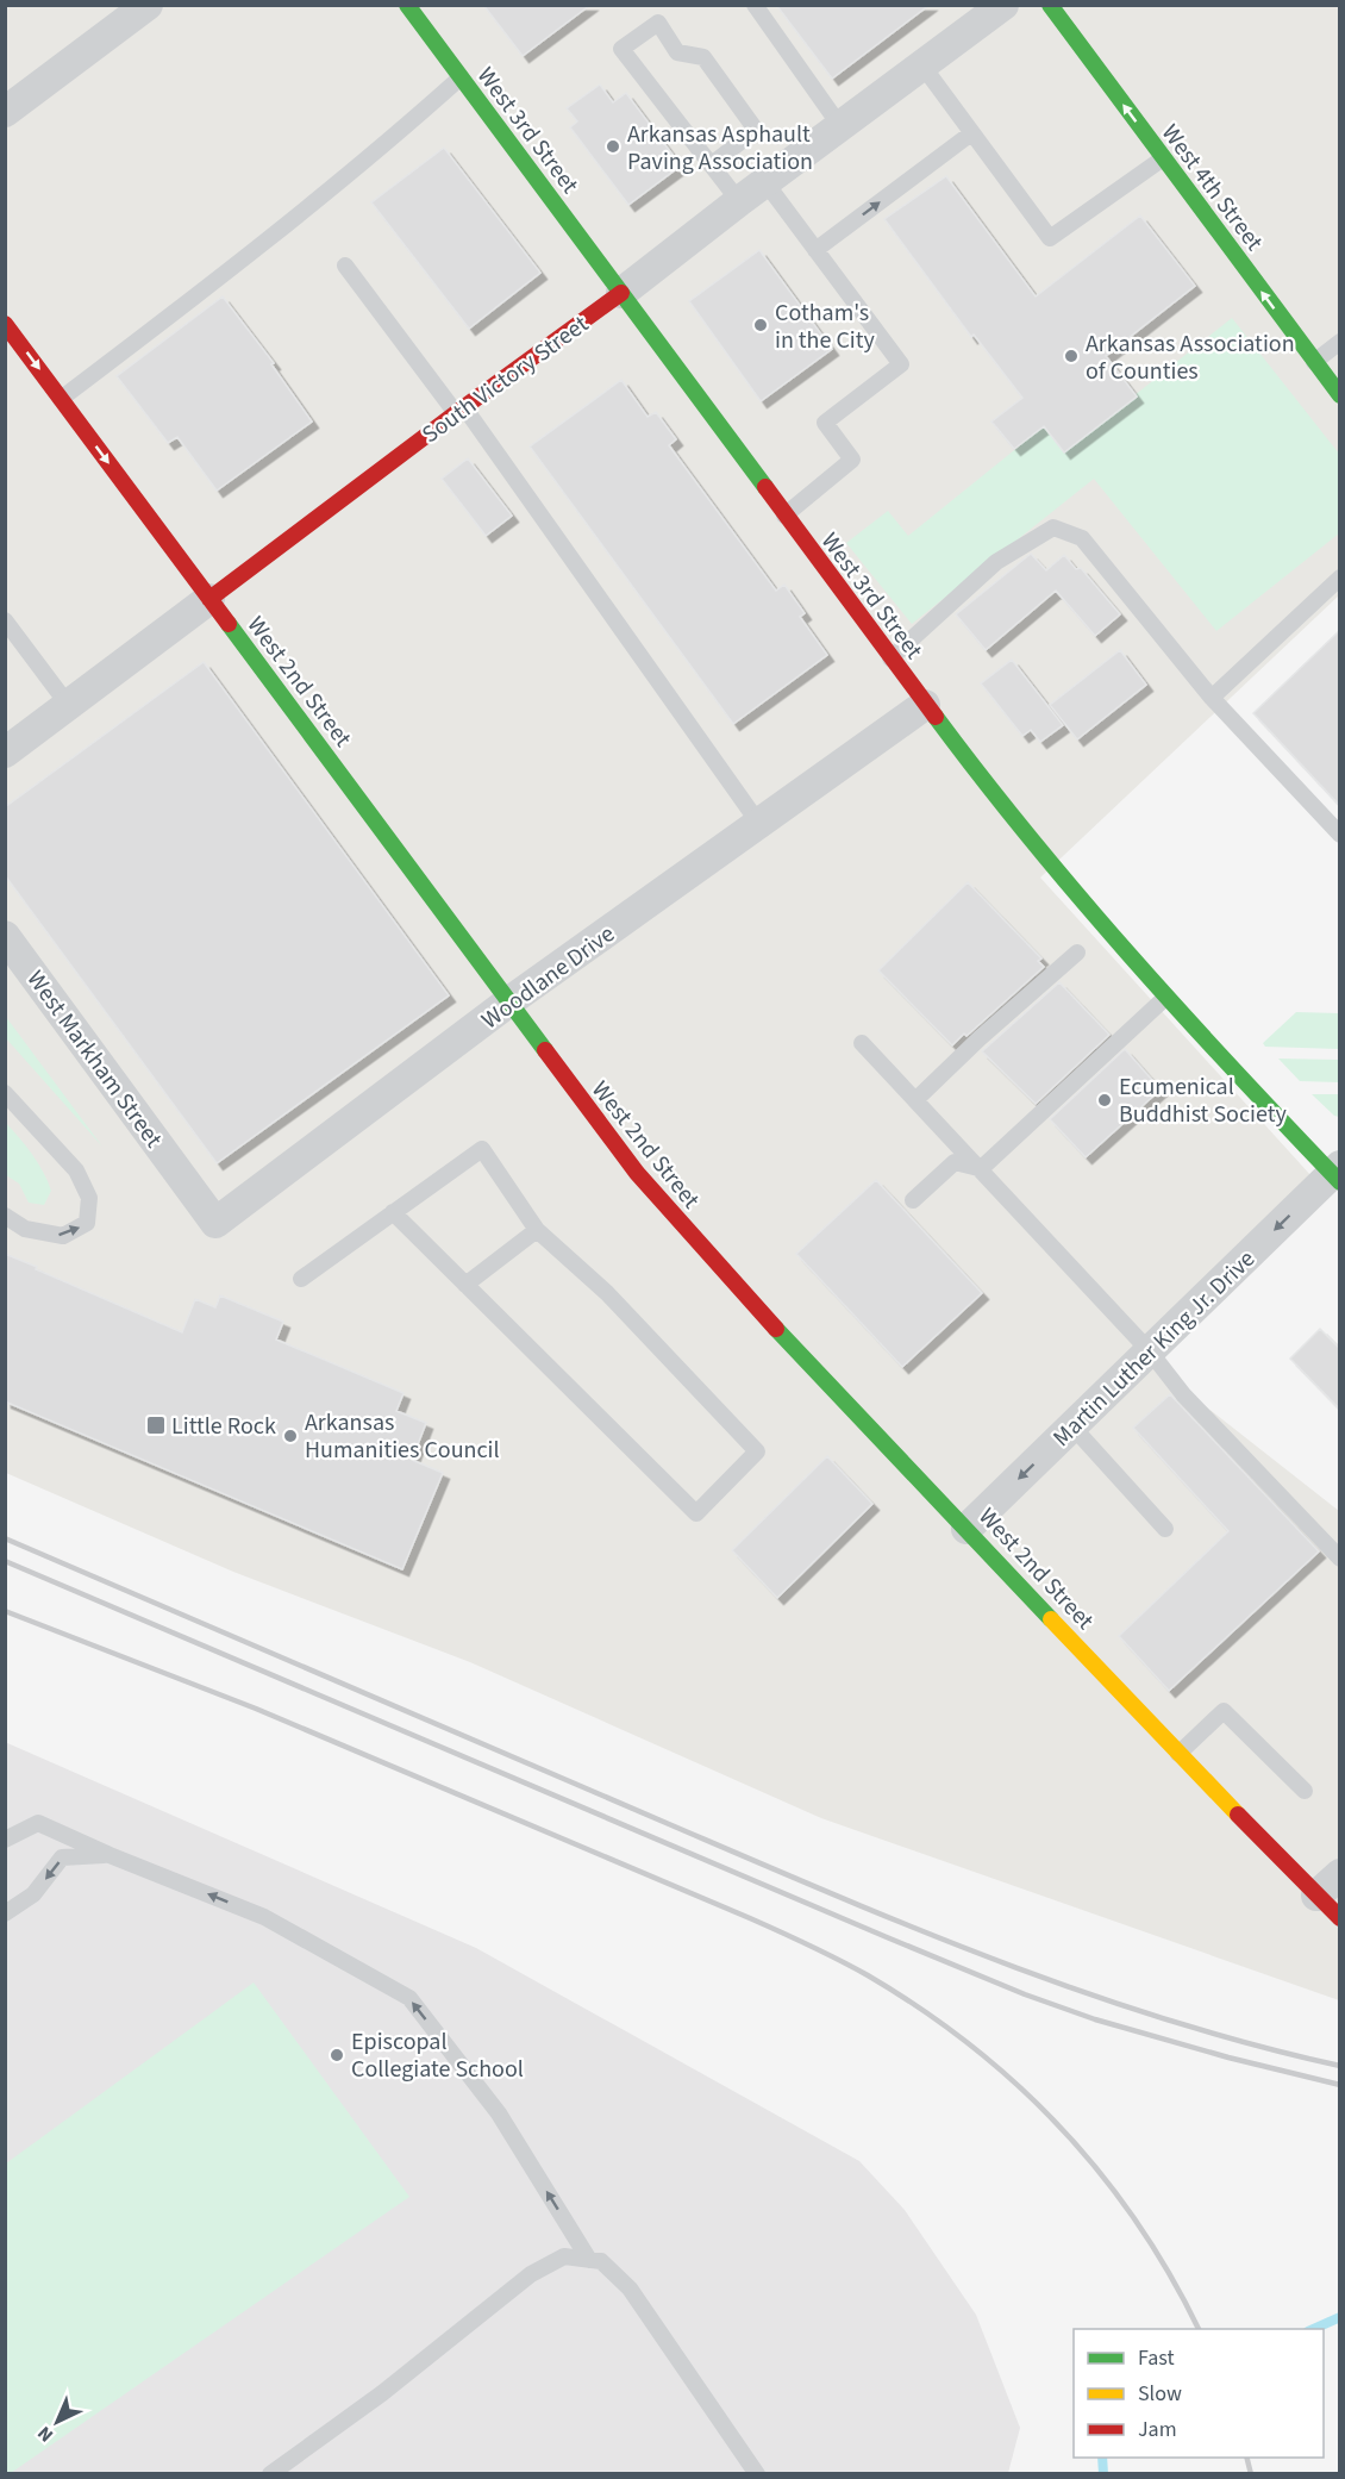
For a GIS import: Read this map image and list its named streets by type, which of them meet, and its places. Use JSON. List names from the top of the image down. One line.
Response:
{"streets":{"main road":["West 3rd Street","West 4th Street","South Victory Street","West 2nd Street"],"street":["Woodlane Drive","West Markham Street","Martin Luther King Jr. Drive"]},"crossings":[["West 3rd Street","South Victory Street"],["West 3rd Street","Woodlane Drive"],["West 3rd Street","Martin Luther King Jr. Drive"],["South Victory Street","West 2nd Street"],["West 2nd Street","Woodlane Drive"],["West 2nd Street","Martin Luther King Jr. Drive"],["Woodlane Drive","West Markham Street"]],"one_way":["West 4th Street","Martin Luther King Jr. Drive"],"places":{"other":["Arkansas Asphault Paving Association","Cotham's in the City","Arkansas Association of Counties","Ecumenical Buddhist Society","Arkansas Humanities Council","Episcopal Collegiate School"],"transit":["Little Rock"]},"legend":["Fast","Slow","Jam"],"north":"bottom left"}
